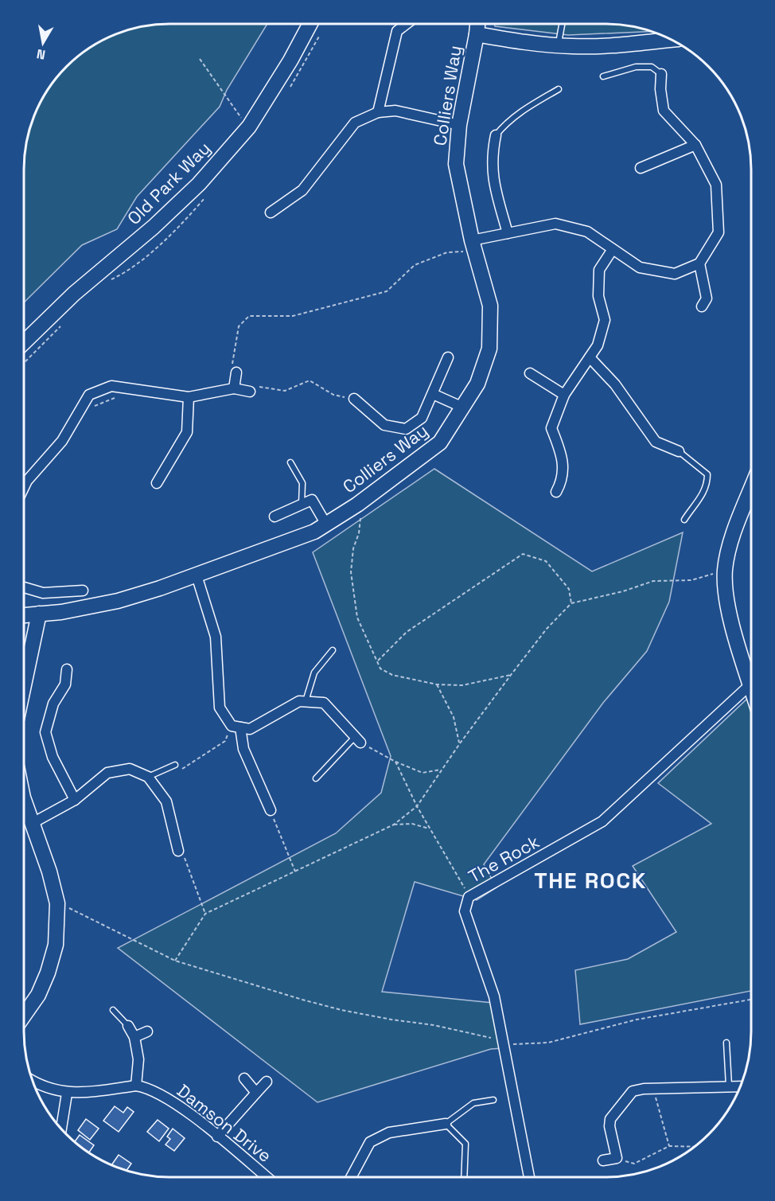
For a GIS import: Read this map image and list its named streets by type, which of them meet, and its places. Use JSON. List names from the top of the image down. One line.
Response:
{"streets":{"street":["Colliers Way","Old Park Way","The Rock","Damson Drive"]},"districts":["THE ROCK"],"north":"bottom"}
